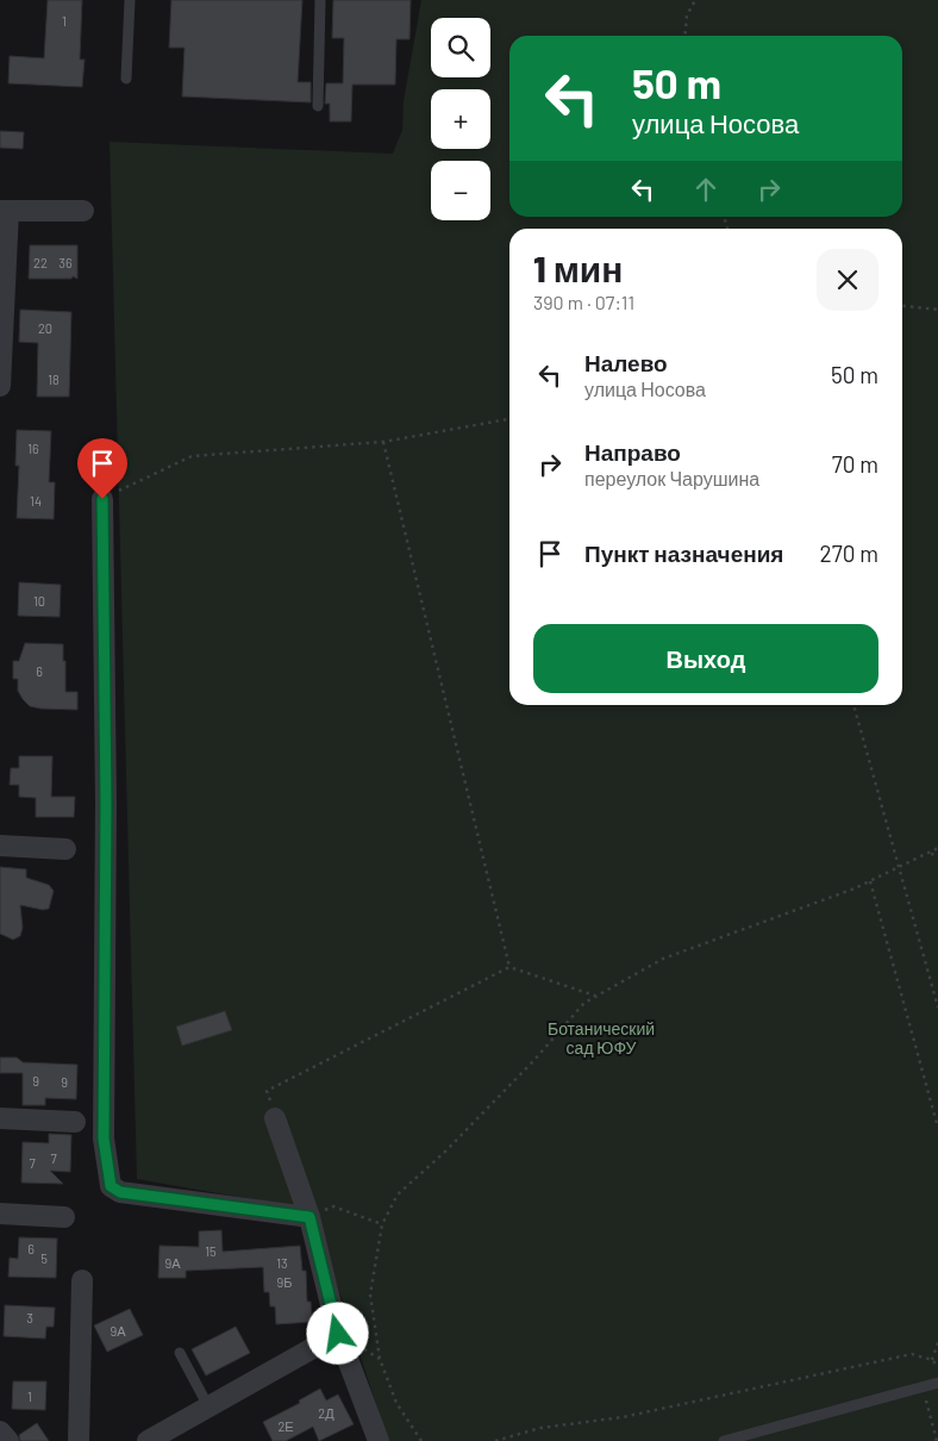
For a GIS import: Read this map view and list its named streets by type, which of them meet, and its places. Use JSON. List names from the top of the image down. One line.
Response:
{"parks":["Ботанический сад ЮФУ"],"house_numbers":["1","22","36","20","18","16","14","10","6","9","9","7","7","6","15","5","9А","13","9Б","3","9А","1","2Д","2Е"],"page":{"map_buttons":["+","−"],"turn":["50 m","улица Носова"],"heading":["1 мин","390 m · 07:11"],"list":[{"name":"Налево","note":"улица Носова","value":"50 m"},{"name":"Направо","note":"переулок Чарушина","value":"70 m"},{"name":"Пункт назначения","value":"270 m"}],"buttons":"Выход"}}
